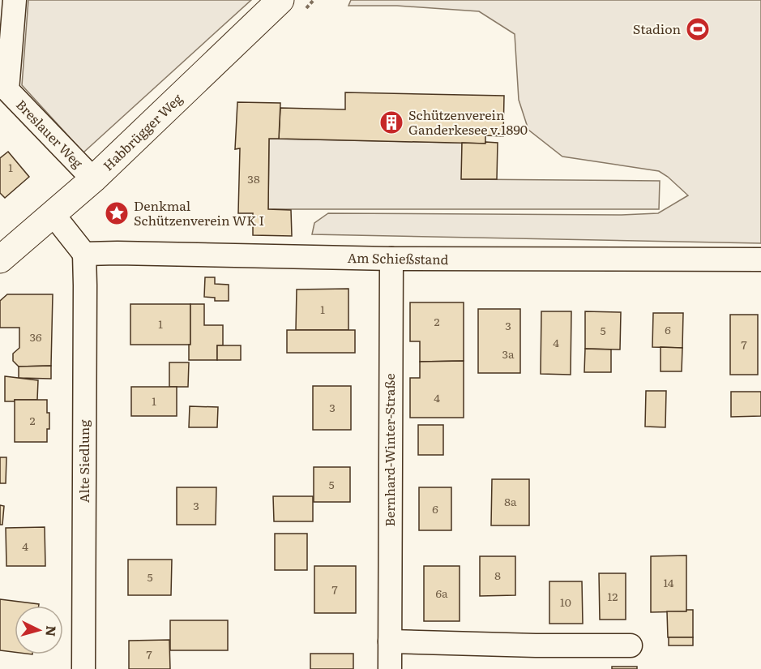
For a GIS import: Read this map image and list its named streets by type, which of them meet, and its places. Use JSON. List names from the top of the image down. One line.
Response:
{"streets":{"street":["Habbrügger Weg","Breslauer Weg","Am Schießstand","Bernhard-Winter-Straße","Alte Siedlung"]},"crossings":[["Habbrügger Weg","Breslauer Weg"],["Am Schießstand","Bernhard-Winter-Straße"],["Am Schießstand","Alte Siedlung"]],"places":{"sports":["Stadion"],"building":["Schützenverein Ganderkesee v.1890"],"place":["Denkmal Schützenverein WK I"]},"house_numbers":["1","38","1","2","1","3","6","5","36","4","7","3a","4","1","3","2","5","8a","3","6","4","8","5","14","7","6a","12","10","7"],"north":"right"}
